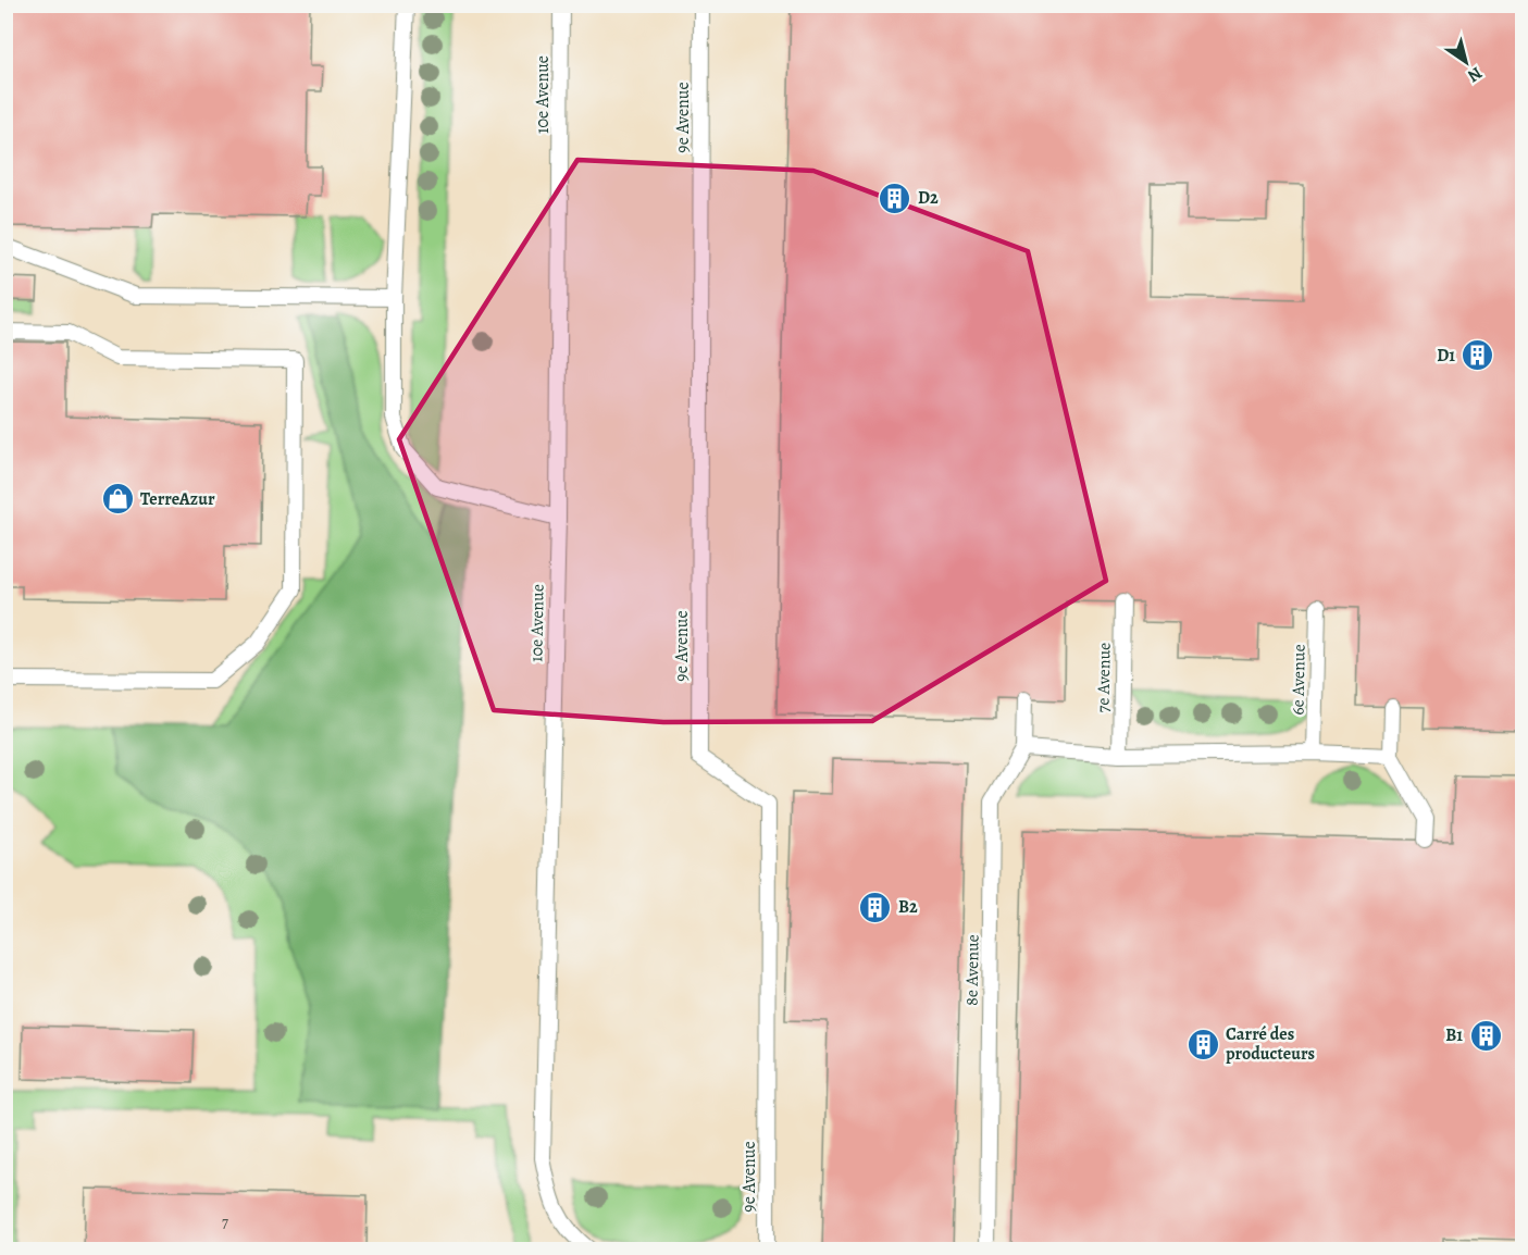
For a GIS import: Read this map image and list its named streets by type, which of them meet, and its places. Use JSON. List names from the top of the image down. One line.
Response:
{"streets":{"lane":["10e Avenue","9e Avenue","7e Avenue","6e Avenue","8e Avenue"]},"places":{"building":["D2","D1","B2","B1","Carré des producteurs"],"shop":["TerreAzur"]},"house_numbers":["7"],"north":"bottom right"}
